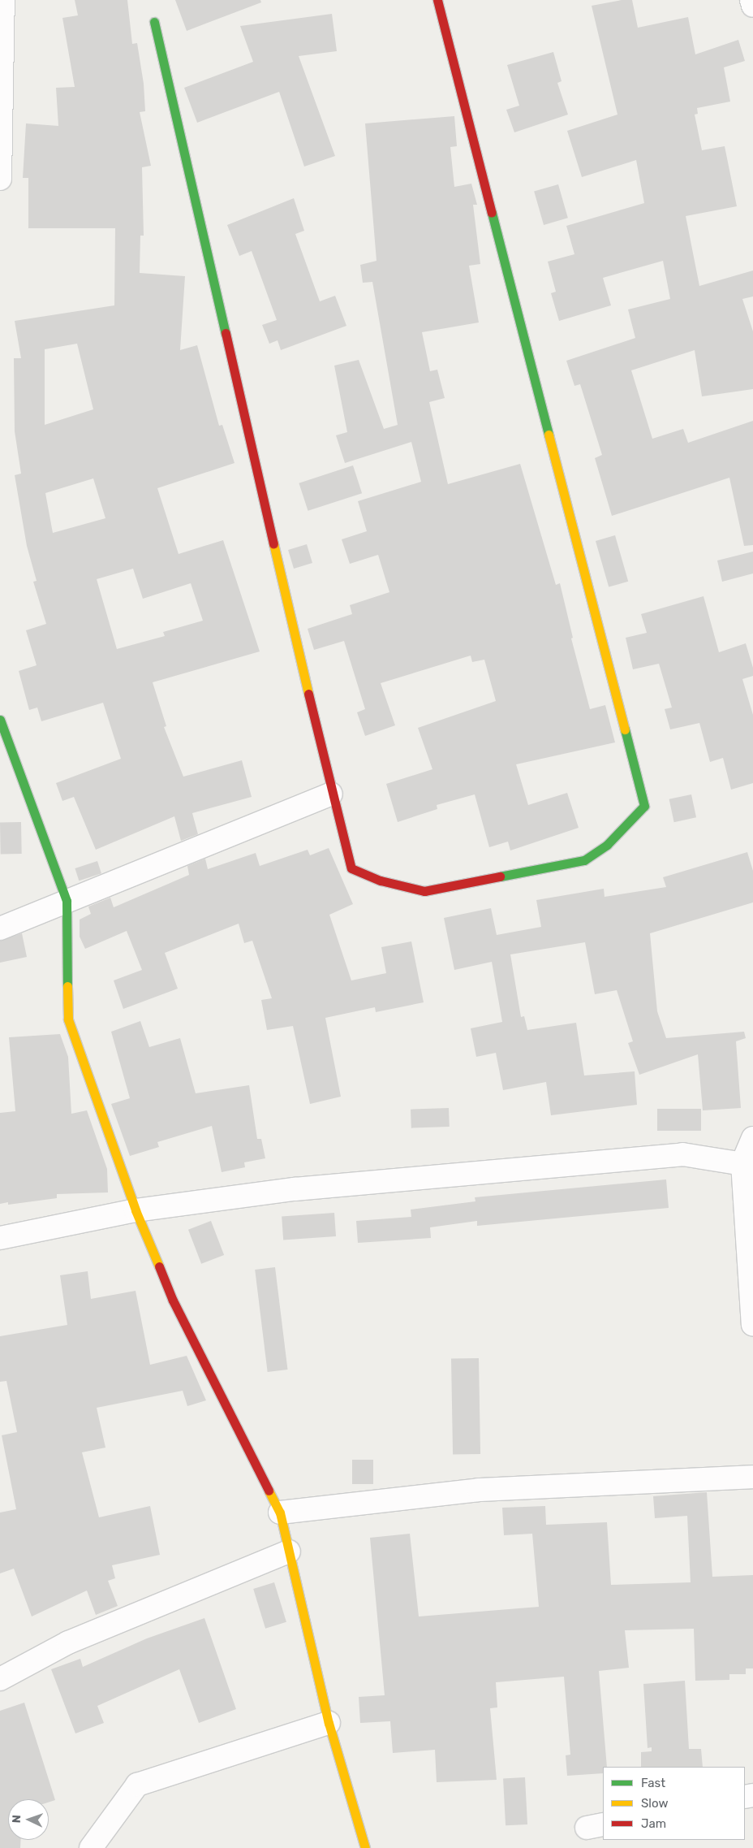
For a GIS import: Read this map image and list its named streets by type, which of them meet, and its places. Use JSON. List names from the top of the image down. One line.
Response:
{"legend":["Fast","Slow","Jam"],"north":"left"}
